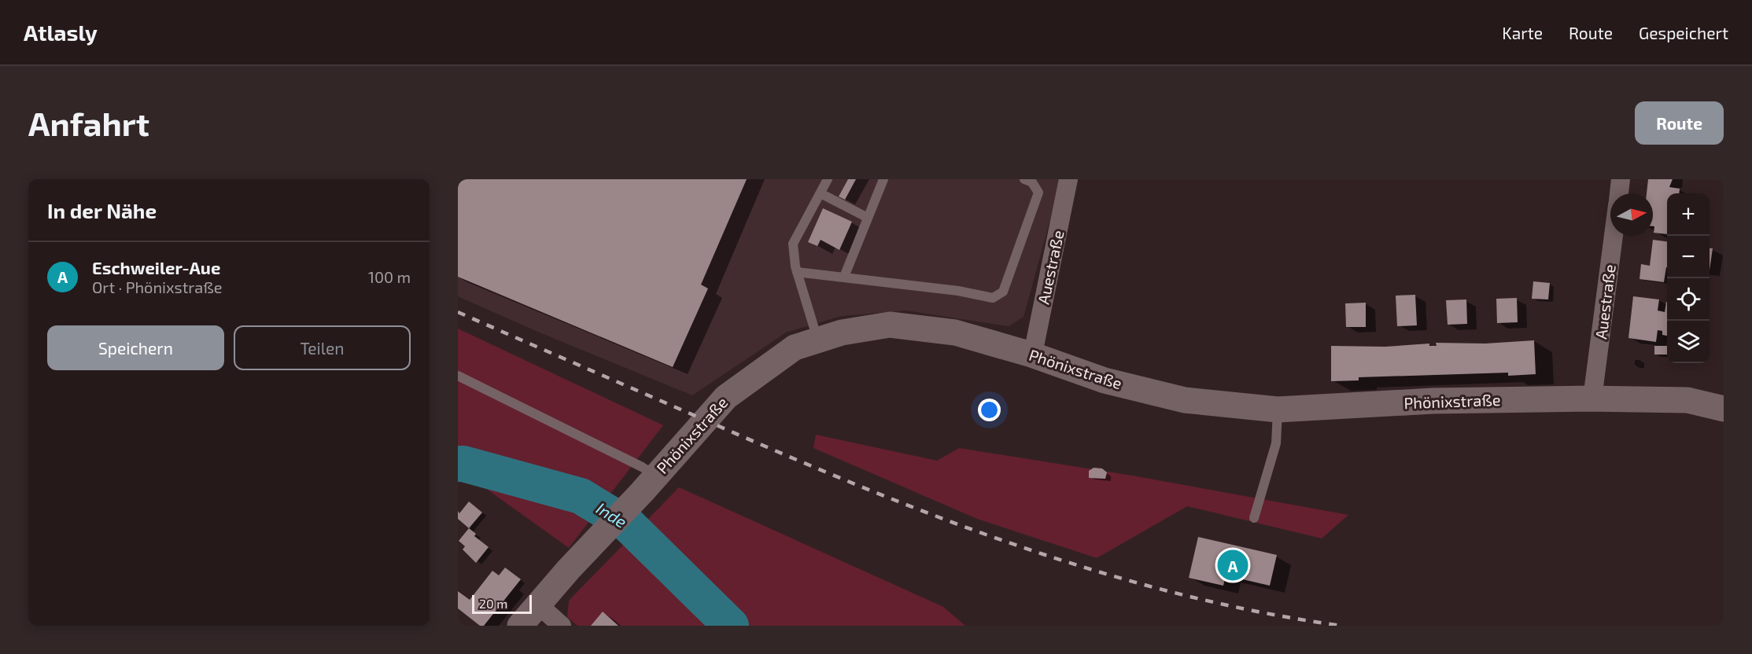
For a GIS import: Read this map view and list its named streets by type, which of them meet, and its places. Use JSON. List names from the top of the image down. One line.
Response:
{"streets":{"main road":["Phönixstraße"],"street":["Auestraße"]},"crossings":[["Auestraße","Phönixstraße"]],"water":["Inde"],"scale_bar":"20 m","north":"right","page":{"header":"Atlasly","nav":["Karte","Route","Gespeichert"],"buttons":["Route",["Speichern","Teilen"]],"title":"Anfahrt","heading":"In der Nähe","map_buttons":["+","−"],"list":[{"mark":"A","name":"Eschweiler-Aue","note":"Ort · Phönixstraße","value":"100 m"}],"pins":"A","scale":"20 m"}}
